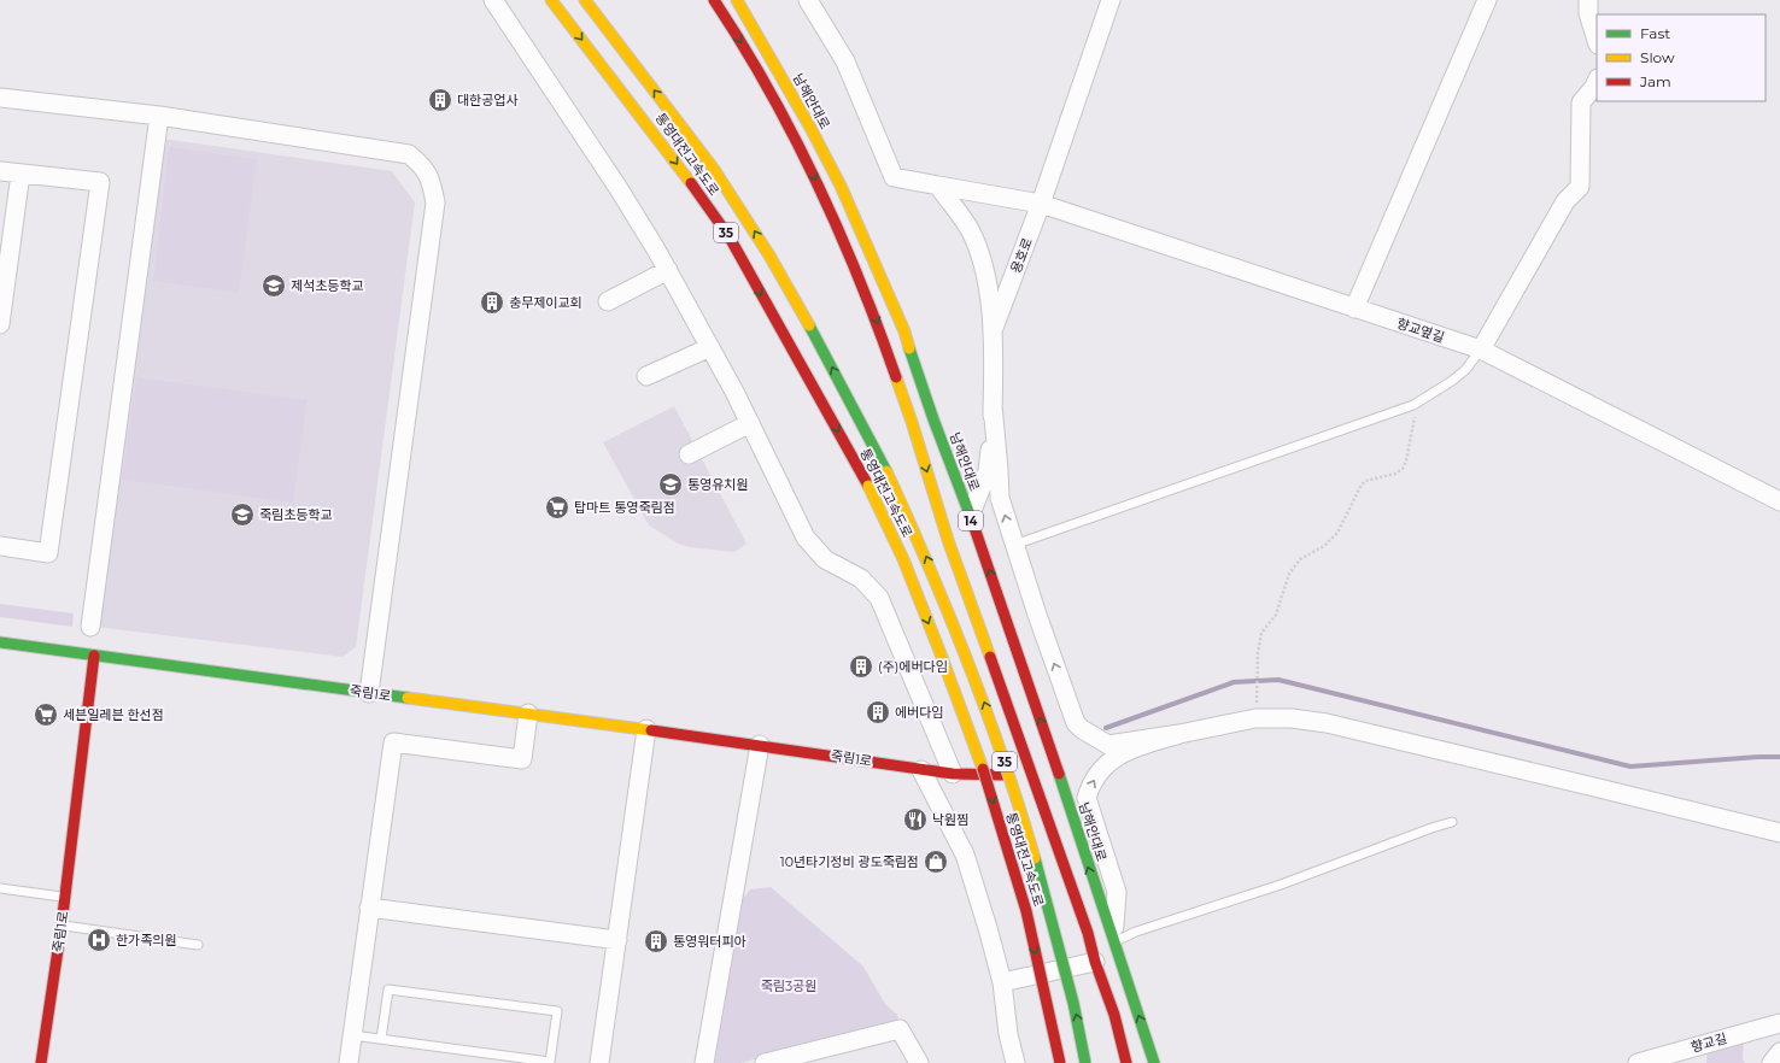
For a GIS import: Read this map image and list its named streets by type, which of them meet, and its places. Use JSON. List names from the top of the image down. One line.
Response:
{"streets":{"main road":["남해안대로","통영대전고속도로","35","14","죽림1로"],"street":["용호로","향교옆길","향교길"]},"crossings":[["남해안대로","용호로"],["남해안대로","죽림1로"],["용호로","향교옆길"]],"parks":["죽림3공원"],"places":{"building":["대한공업사","충무제이교회","(주)에버다임","에버다임","통영워터피아"],"school or university":["제석초등학교","통영유치원","죽림초등학교"],"supermarket":["탑마트 통영죽림점","세븐일레븐 한선점"],"restaurant":["낙원찜"],"shop":["10년타기정비 광도죽림점"],"hospital":["한가족의원"]},"legend":["Fast","Slow","Jam"]}
